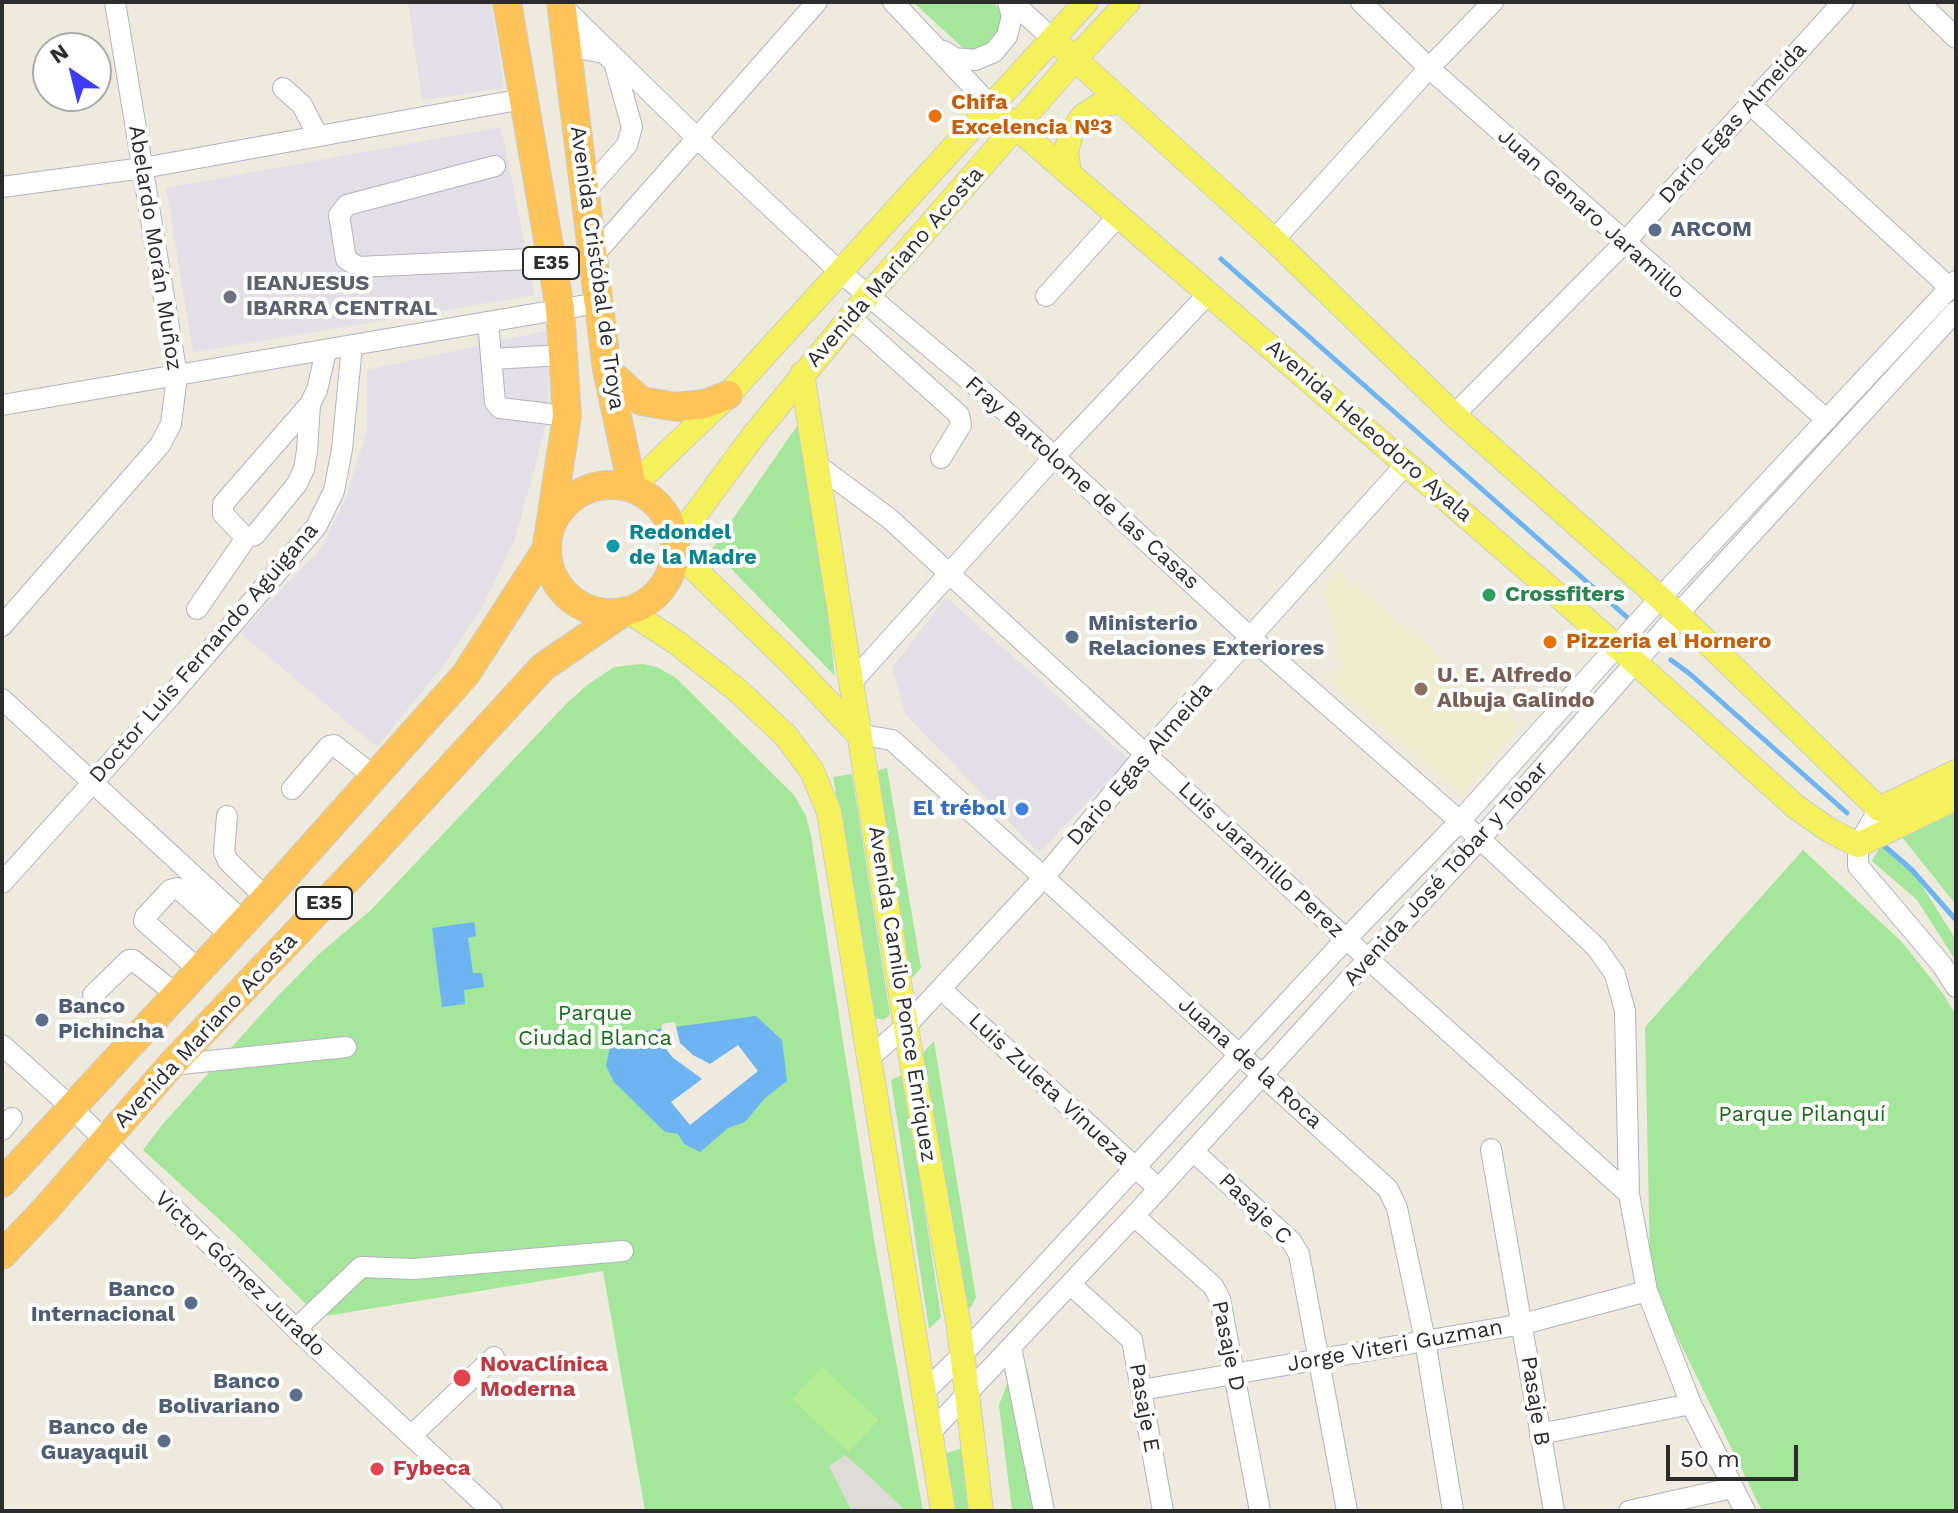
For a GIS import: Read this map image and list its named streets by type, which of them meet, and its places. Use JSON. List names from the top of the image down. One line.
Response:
{"streets":{"highway":["E35","Avenida Mariano Acosta","Avenida Cristóbal de Troya"],"main road":["Avenida Heleodoro Ayala","Avenida Camilo Ponce Enriquez"],"street":["Dario Egas Almeida","Juan Genaro Jaramillo","Abelardo Morán Muñoz","Fray Bartolome de las Casas","Doctor Luis Fernando Aguigana","Luis Jaramillo Perez","Avenida José Tobar y Tobar","Juana de la Roca","Luis Zuleta Vinueza","Pasaje C","Victor Gómez Jurado","Pasaje D","Jorge Viteri Guzman","Pasaje B","Pasaje E"]},"crossings":[["Dario Egas Almeida","Juan Genaro Jaramillo"],["Dario Egas Almeida","Avenida Heleodoro Ayala"],["Dario Egas Almeida","Fray Bartolome de las Casas"],["Dario Egas Almeida","Luis Jaramillo Perez"],["Dario Egas Almeida","Avenida Camilo Ponce Enriquez"],["Dario Egas Almeida","Juana de la Roca"],["Dario Egas Almeida","Luis Zuleta Vinueza"],["Juan Genaro Jaramillo","Avenida José Tobar y Tobar"],["E35","Avenida Mariano Acosta"],["E35","Avenida Cristóbal de Troya"],["E35","Avenida Camilo Ponce Enriquez"],["E35","Victor Gómez Jurado"],["Avenida Mariano Acosta","Avenida Cristóbal de Troya"],["Avenida Mariano Acosta","Avenida Heleodoro Ayala"],["Avenida Mariano Acosta","Fray Bartolome de las Casas"],["Avenida Mariano Acosta","Avenida Camilo Ponce Enriquez"],["Avenida Mariano Acosta","Victor Gómez Jurado"],["Avenida Cristóbal de Troya","Fray Bartolome de las Casas"],["Avenida Cristóbal de Troya","Avenida Camilo Ponce Enriquez"],["Avenida Heleodoro Ayala","Avenida José Tobar y Tobar"],["Fray Bartolome de las Casas","Luis Jaramillo Perez"],["Fray Bartolome de las Casas","Avenida José Tobar y Tobar"],["Luis Jaramillo Perez","Avenida José Tobar y Tobar"],["Luis Jaramillo Perez","Avenida Camilo Ponce Enriquez"],["Avenida José Tobar y Tobar","Avenida Camilo Ponce Enriquez"],["Avenida José Tobar y Tobar","Juana de la Roca"],["Avenida José Tobar y Tobar","Luis Zuleta Vinueza"],["Avenida José Tobar y Tobar","Pasaje C"],["Avenida José Tobar y Tobar","Pasaje D"],["Avenida José Tobar y Tobar","Pasaje E"],["Avenida Camilo Ponce Enriquez","Juana de la Roca"],["Juana de la Roca","Jorge Viteri Guzman"],["Pasaje C","Jorge Viteri Guzman"],["Pasaje D","Jorge Viteri Guzman"],["Jorge Viteri Guzman","Pasaje B"],["Jorge Viteri Guzman","Pasaje E"]],"parks":["Parque Ciudad Blanca","Parque Pilanquí"],"places":["Chifa Excelencia Nº3","ARCOM","IEANJESUS IBARRA CENTRAL","Redondel de la Madre","Crossfiters","Ministerio Relaciones Exteriores","Pizzeria el Hornero","U. E. Alfredo Albuja Galindo","El trébol","Banco Pichincha","Banco Internacional","NovaClínica Moderna","Banco Bolivariano","Banco de Guayaquil","Fybeca"],"scale_bar":"50 m","north":"top left"}
